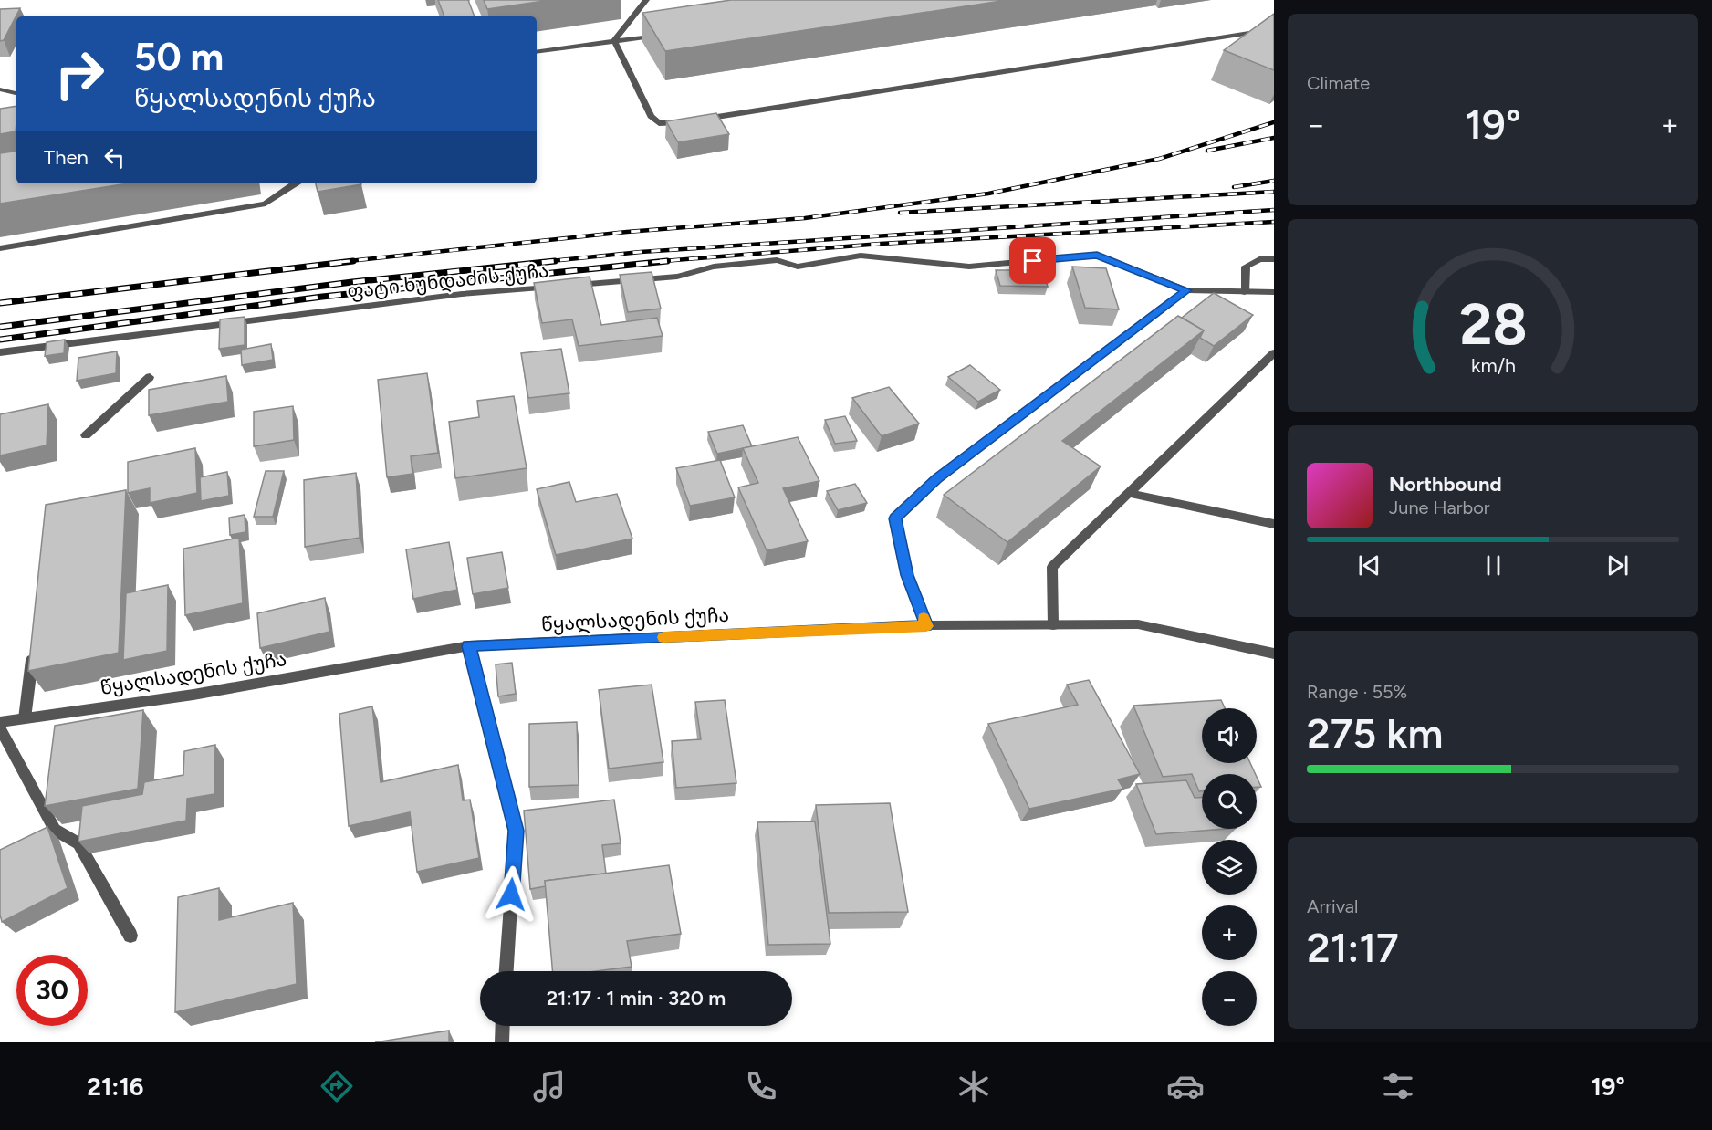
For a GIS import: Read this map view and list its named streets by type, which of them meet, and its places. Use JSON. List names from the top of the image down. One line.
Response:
{"streets":{"street":["ფატი ხუნდაძის ქუჩა","წყალსადენის ქუჩა"]},"page":{"tile":["Climate",["Range · 55%","275 km"],["Arrival","21:17"]],"turn":["50 m","წყალსადენის ქუჩა"],"heat":["−","19°","+"],"then":"Then","song":["Northbound","June Harbor"],"map_buttons":["+","−"],"limit":"30","trip":"21:17 · 1 min · 320 m","tabs":["21:16","19°"],"gauge":["28","km/h"]}}
